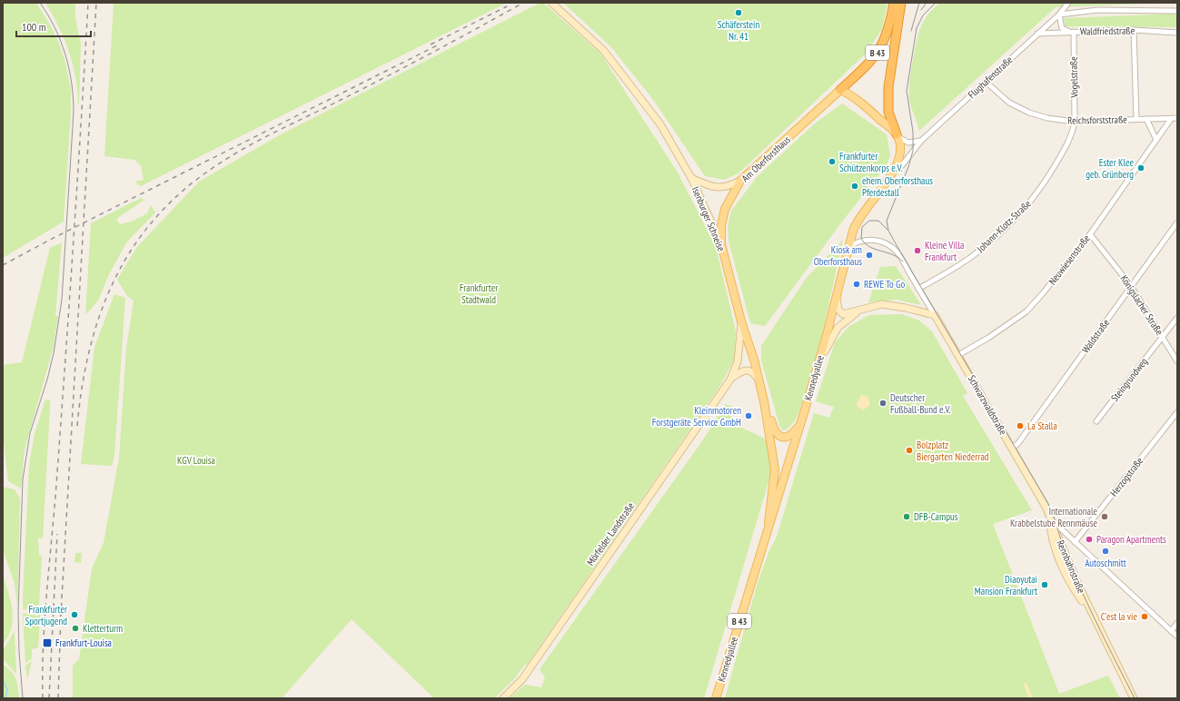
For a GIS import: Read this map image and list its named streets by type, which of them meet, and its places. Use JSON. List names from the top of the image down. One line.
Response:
{"streets":{"highway":["B 43"],"main road":["Am Oberforsthaus","Isenburger Schneise","Kennedyallee","Schwarzwaldstraße","Mörfelder Landstraße","Rennbahnstraße"],"street":["Waldfriedstraße","Flughafenstraße","Vogelstraße","Reichsforststraße","Johann-Klotz-Straße","Neuwiesenstraße","Königslacher Straße","Waldstraße","Steingrundweg","Herzogstraße"]},"crossings":[["Waldfriedstraße","Flughafenstraße"],["Waldfriedstraße","Vogelstraße"],["B 43","Am Oberforsthaus"],["B 43","Kennedyallee"],["Flughafenstraße","Reichsforststraße"],["Flughafenstraße","Kennedyallee"],["Vogelstraße","Reichsforststraße"],["Vogelstraße","Johann-Klotz-Straße"],["Reichsforststraße","Johann-Klotz-Straße"],["Reichsforststraße","Neuwiesenstraße"],["Am Oberforsthaus","Isenburger Schneise"],["Isenburger Schneise","Kennedyallee"],["Isenburger Schneise","Mörfelder Landstraße"],["Johann-Klotz-Straße","Schwarzwaldstraße"],["Neuwiesenstraße","Königslacher Straße"],["Neuwiesenstraße","Schwarzwaldstraße"],["Königslacher Straße","Waldstraße"],["Königslacher Straße","Steingrundweg"],["Waldstraße","Schwarzwaldstraße"],["Kennedyallee","Schwarzwaldstraße"],["Schwarzwaldstraße","Rennbahnstraße"]],"parks":["Frankfurter Stadtwald","KGV Louisa"],"places":{"other":["Schäferstein Nr. 41","Frankfurter Schützenkorps e.V.","Ester Klee geb. Grünberg","ehem. Oberforsthaus Pferdestall","Kleine Villa Frankfurt","Kiosk am Oberforsthaus","REWE To Go","Deutscher Fußball-Bund e.V.","Kleinmotoren Forstgeräte Service GmbH","La Stalla","Bolzplatz Biergarten Niederrad","DFB-Campus","Internationale Krabbelstube Rennmäuse","Paragon Apartments","Autoschmitt","Diaoyutai Mansion Frankfurt","Frankfurter Sportjugend","C'est la vie","Kletterturm"],"transit":["Frankfurt-Louisa"]},"scale_bar":"100 m"}
